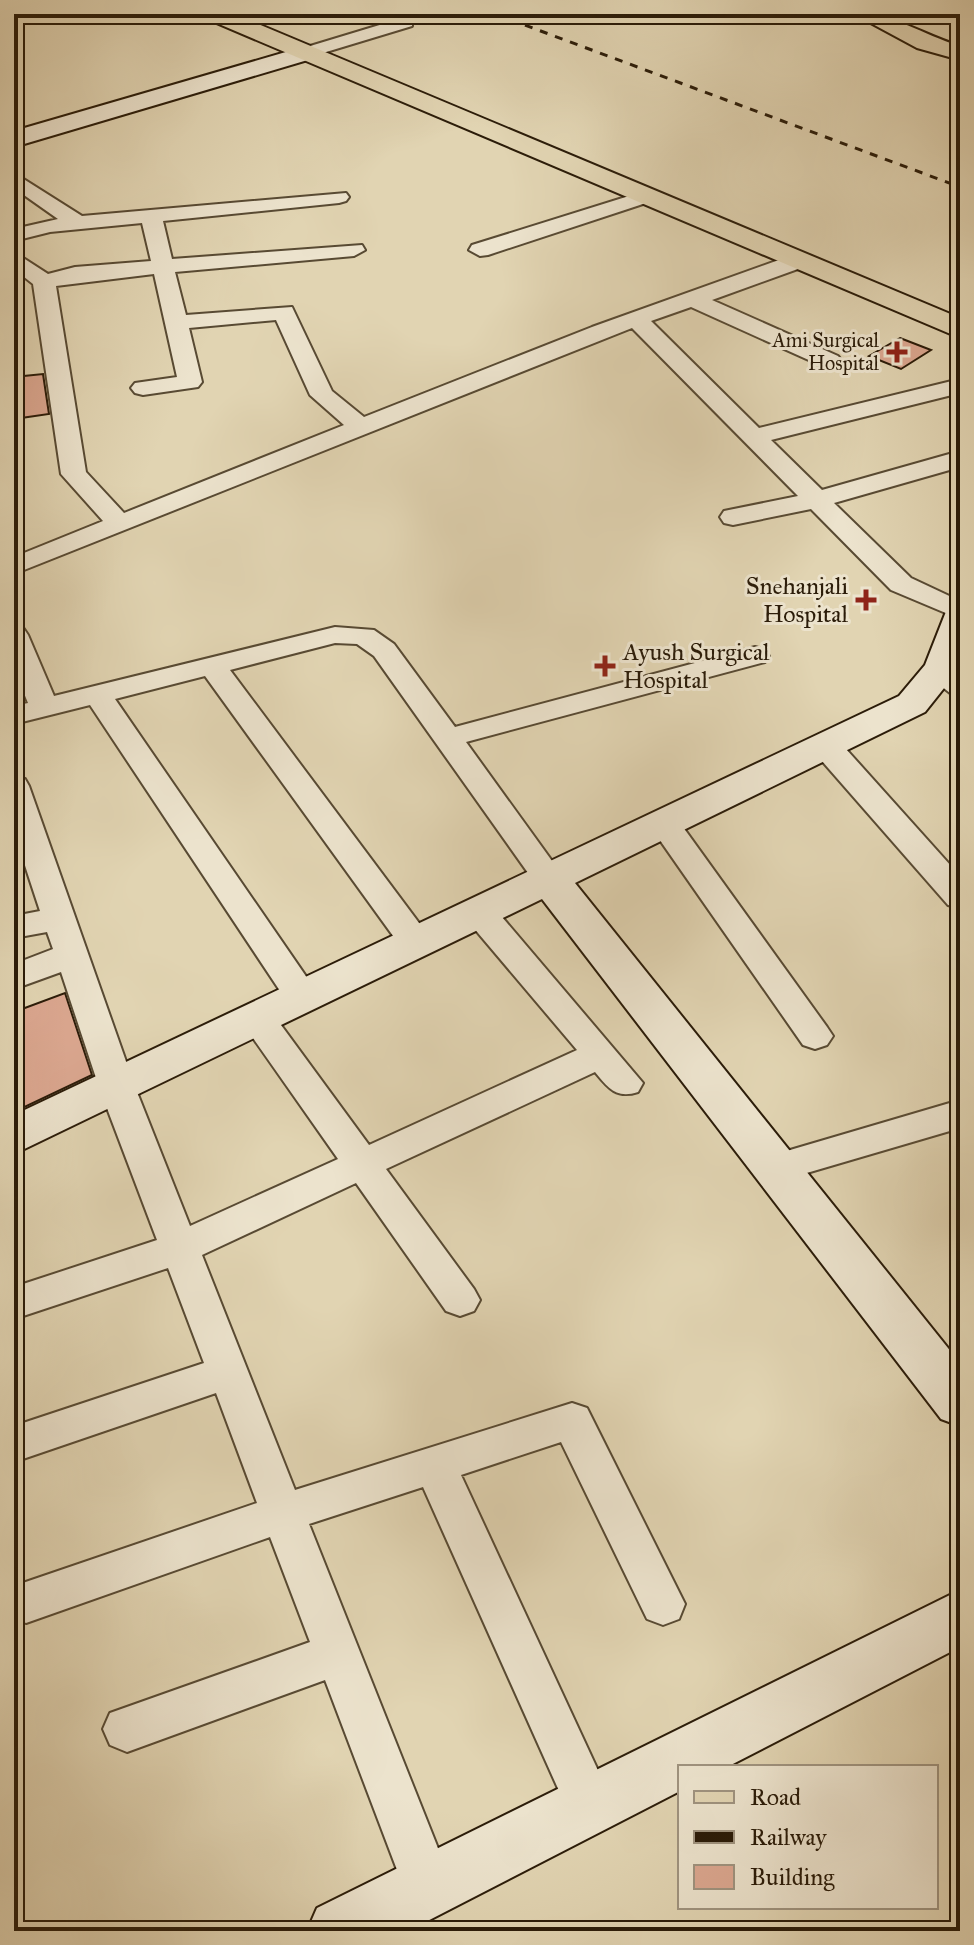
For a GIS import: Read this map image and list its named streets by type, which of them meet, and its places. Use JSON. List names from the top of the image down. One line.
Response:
{"places":{"health":["Ami Surgical Hospital","Snehanjali Hospital","Ayush Surgical Hospital"]},"legend":["Road","Railway","Building"]}
